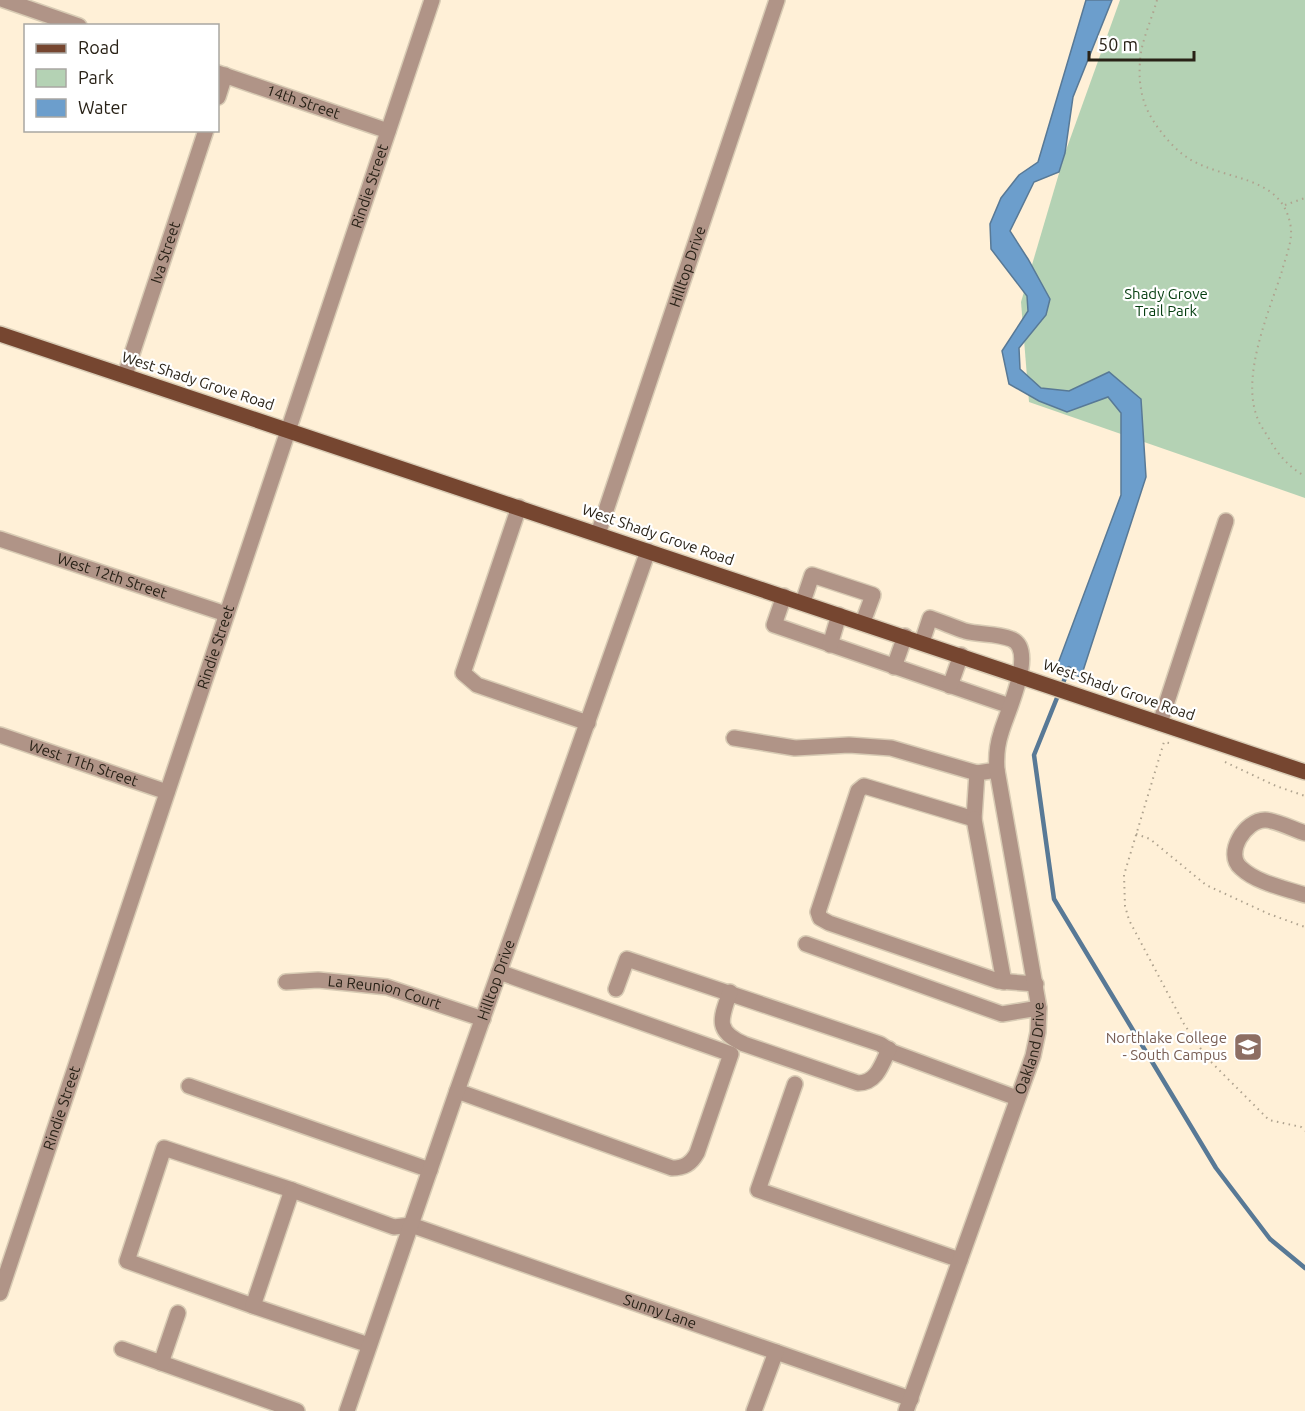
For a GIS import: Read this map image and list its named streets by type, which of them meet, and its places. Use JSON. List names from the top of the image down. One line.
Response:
{"streets":{"main road":["West Shady Grove Road"],"street":["14th Street","Rindie Street","Iva Street","Hilltop Drive","West 12th Street","West 11th Street","La Reunion Court","Oakland Drive","Sunny Lane"]},"crossings":[["14th Street","Rindie Street"],["Rindie Street","West Shady Grove Road"],["Rindie Street","West 12th Street"],["Rindie Street","West 11th Street"],["Iva Street","West Shady Grove Road"],["Hilltop Drive","West Shady Grove Road"],["Hilltop Drive","La Reunion Court"],["Hilltop Drive","Sunny Lane"],["West Shady Grove Road","Oakland Drive"],["Oakland Drive","Sunny Lane"]],"parks":["Shady Grove Trail Park"],"places":{"school or university":["Northlake College - South Campus"]},"legend":["Road","Park","Water"],"scale_bar":"50 m"}
